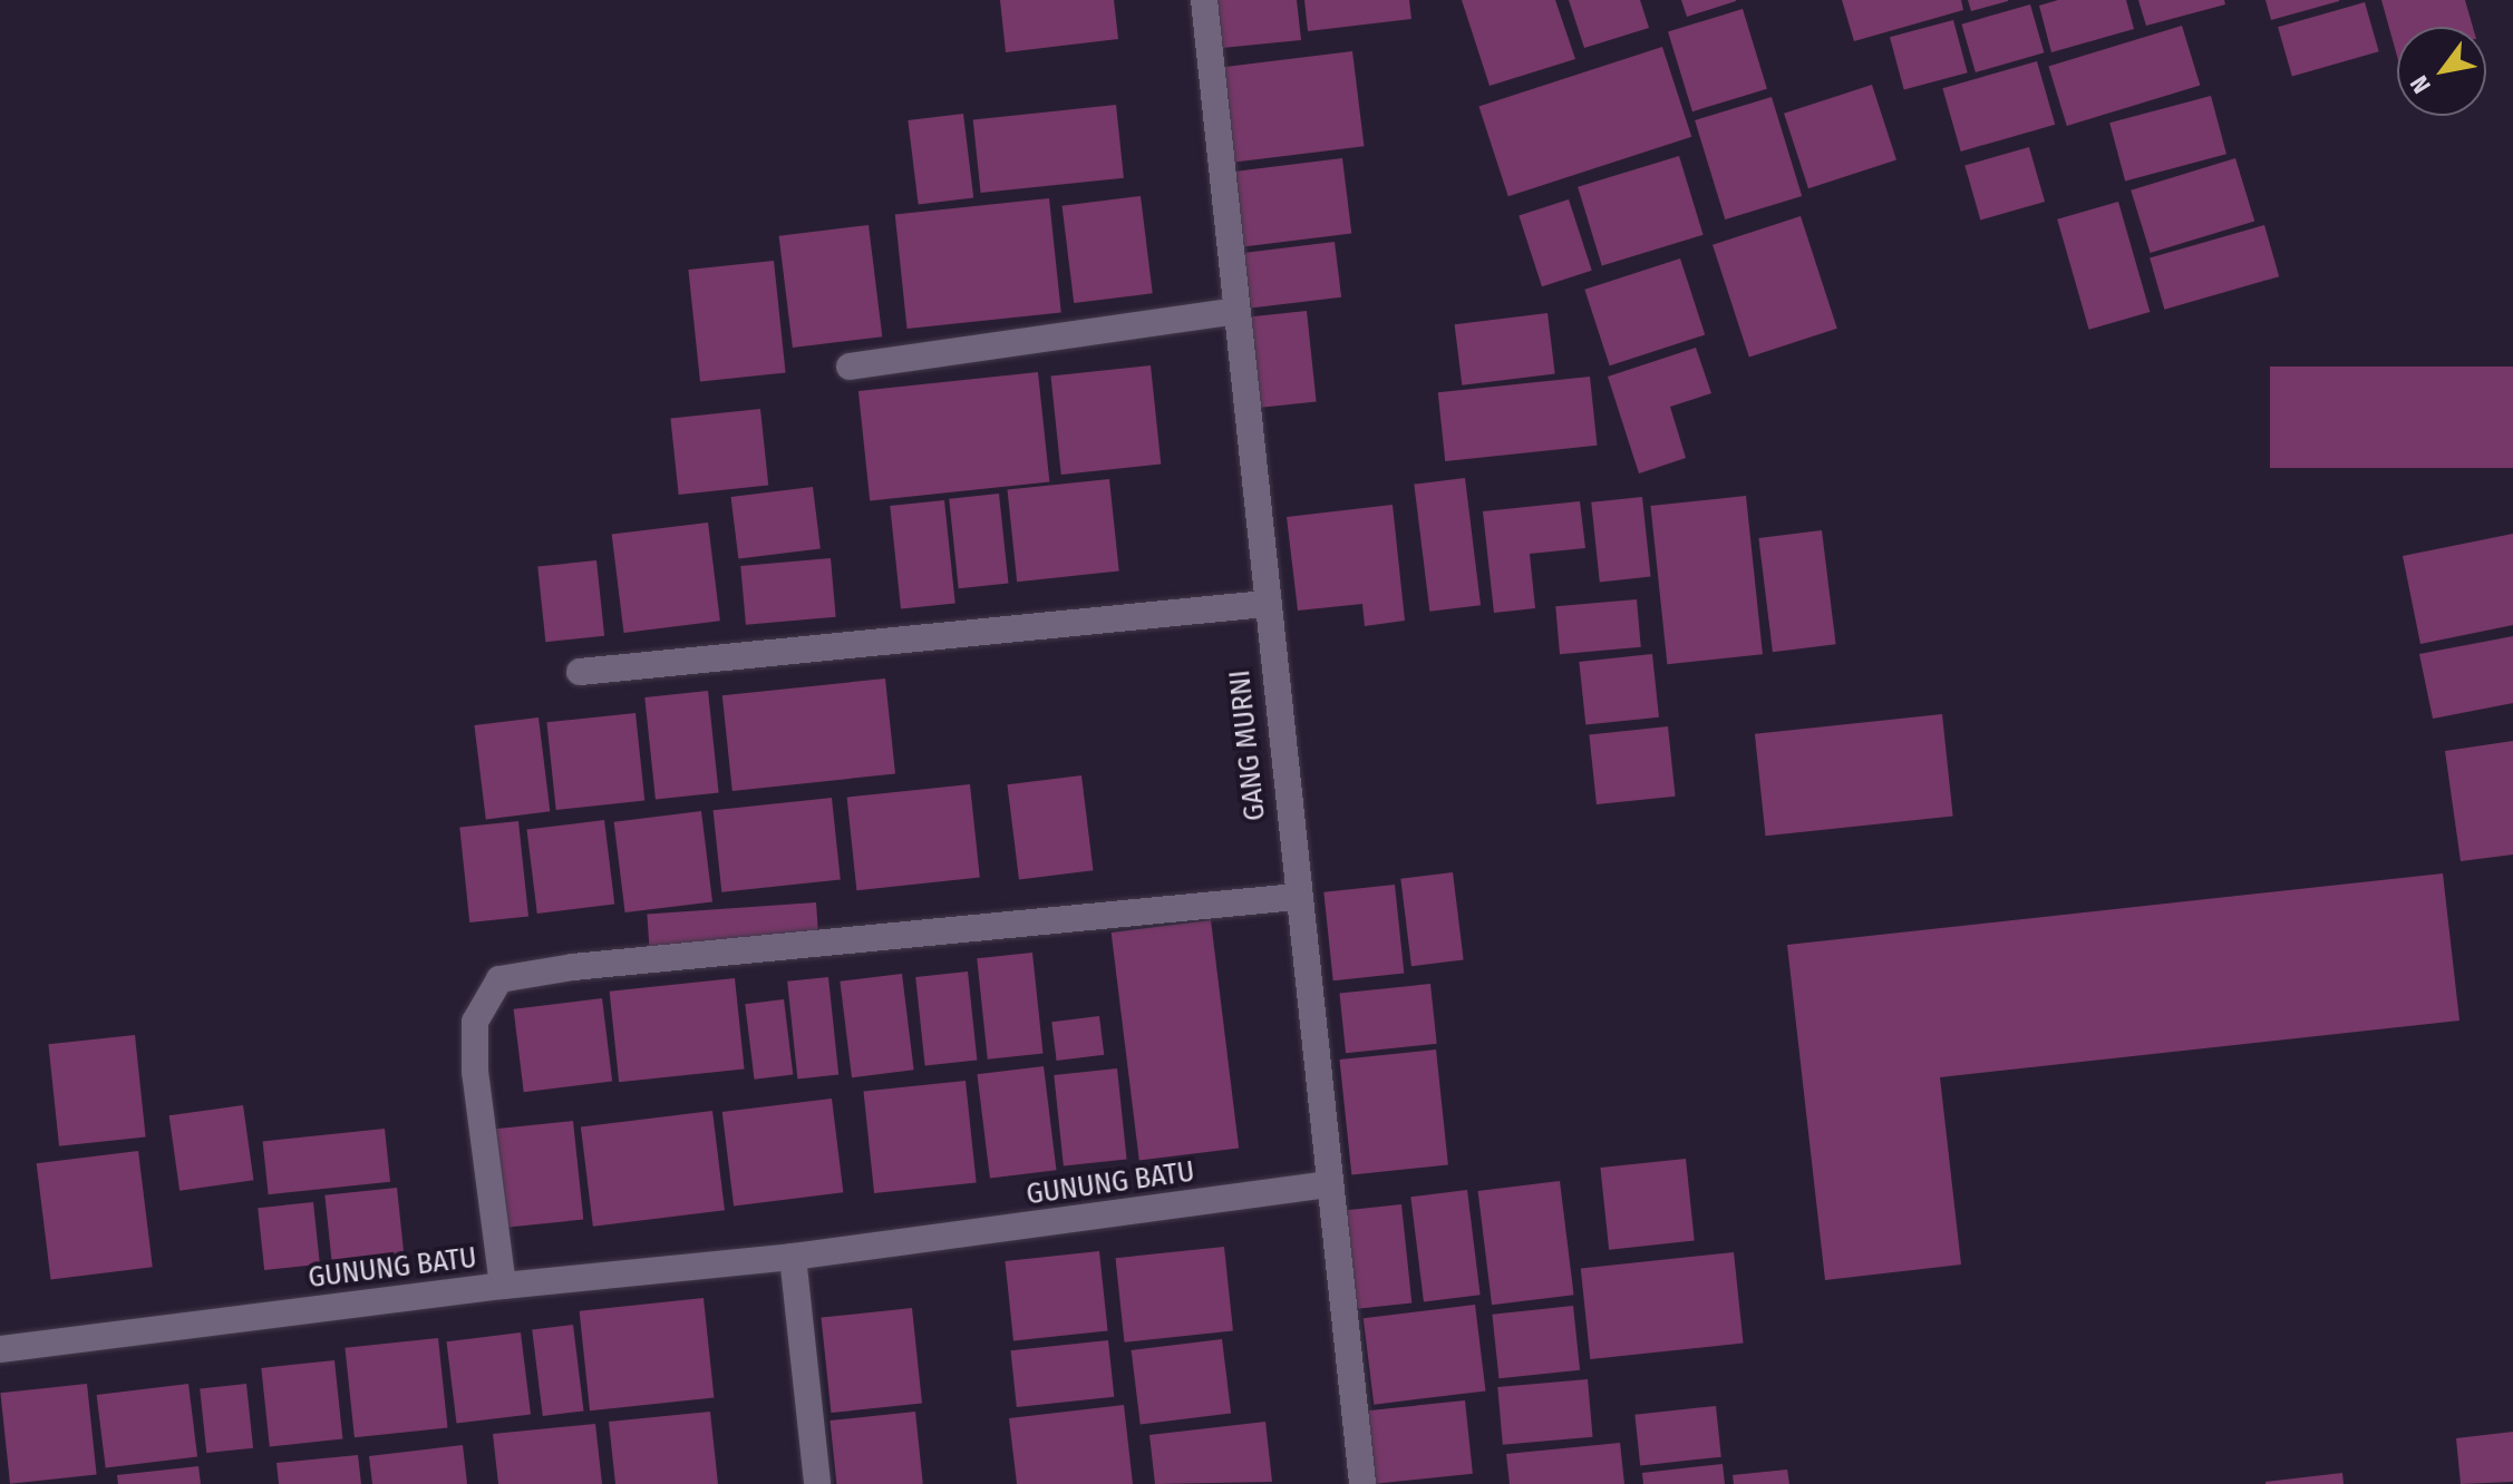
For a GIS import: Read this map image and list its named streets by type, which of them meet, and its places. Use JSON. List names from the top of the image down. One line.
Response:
{"streets":{"street":["GANG MURNI","GUNUNG BATU"]},"crossings":[["GANG MURNI","GUNUNG BATU"]],"north":"bottom left"}
